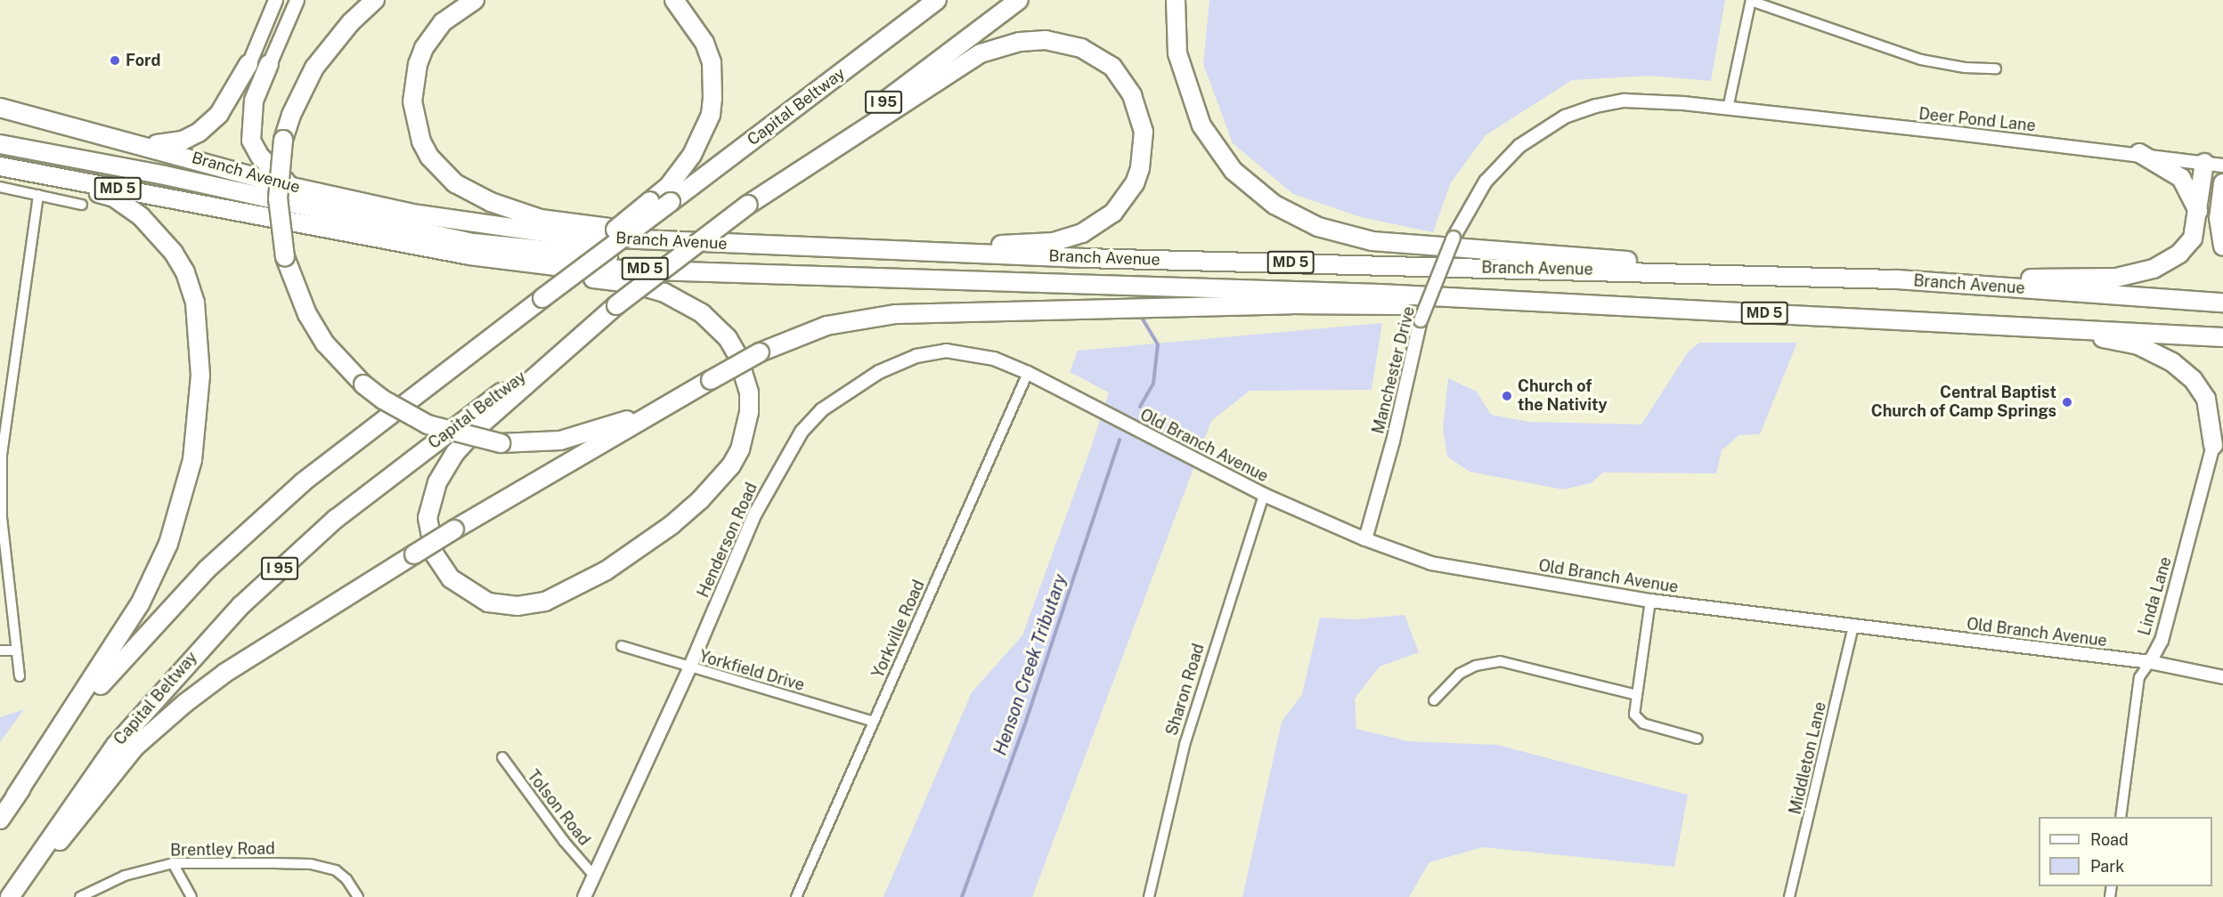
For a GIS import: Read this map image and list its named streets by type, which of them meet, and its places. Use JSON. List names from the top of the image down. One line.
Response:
{"streets":{"highway":["I 95","Capital Beltway","Branch Avenue","MD 5"],"street":["Deer Pond Lane","Manchester Drive","Old Branch Avenue","Henderson Road","Linda Lane","Yorkville Road","Yorkfield Drive","Sharon Road","Middleton Lane","Tolson Road","Brentley Road"]},"crossings":[["Deer Pond Lane","Manchester Drive"],["Manchester Drive","Old Branch Avenue"],["Old Branch Avenue","Henderson Road"],["Old Branch Avenue","Linda Lane"],["Old Branch Avenue","Yorkville Road"],["Old Branch Avenue","Sharon Road"],["Old Branch Avenue","Middleton Lane"],["Henderson Road","Yorkville Road"],["Henderson Road","Yorkfield Drive"],["Henderson Road","Tolson Road"],["Yorkville Road","Yorkfield Drive"]],"water":["Henson Creek Tributary"],"places":["Ford","Church of the Nativity","Central Baptist Church of Camp Springs"],"legend":["Road","Park"]}
